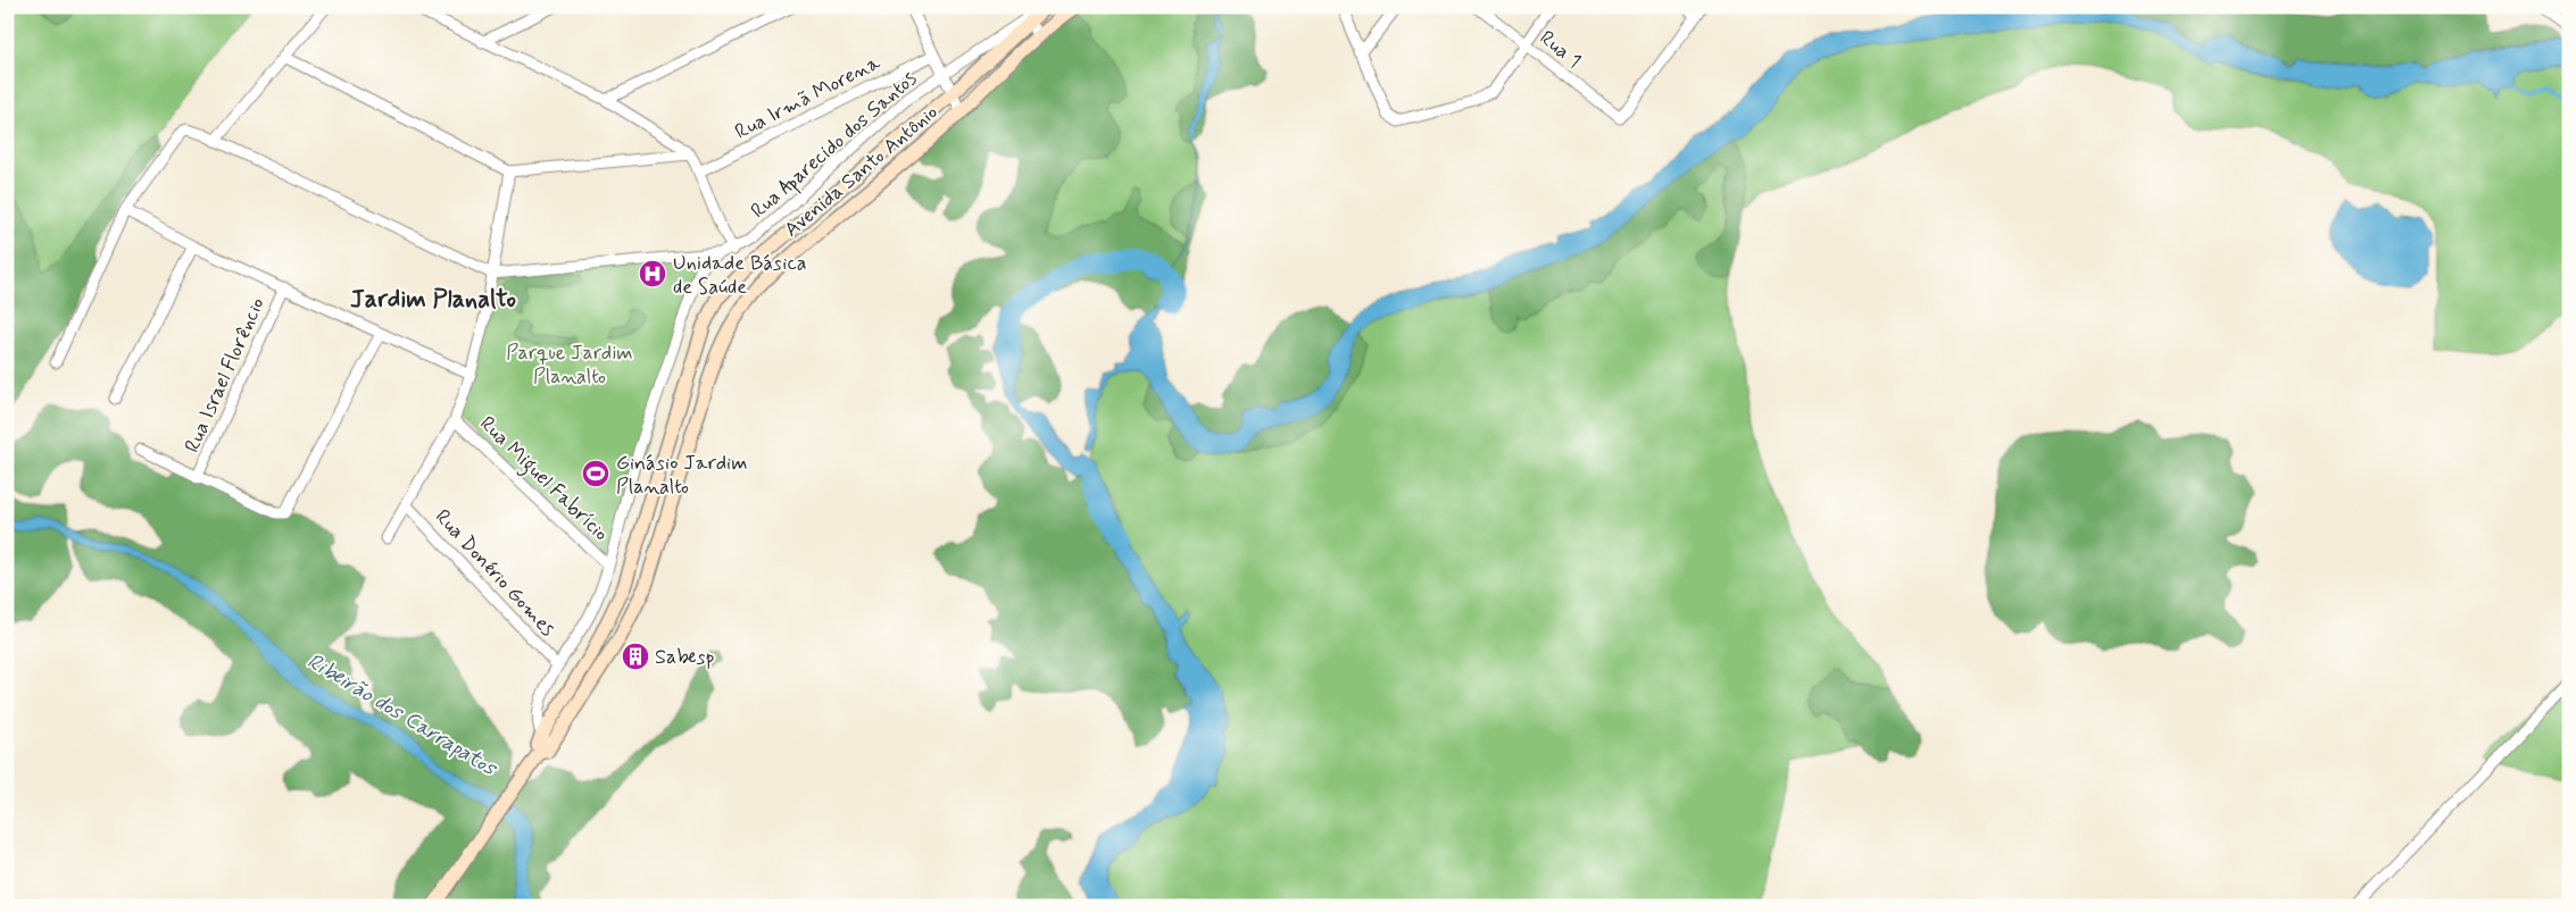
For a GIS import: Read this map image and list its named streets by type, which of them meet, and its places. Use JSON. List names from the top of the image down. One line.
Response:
{"streets":{"street":["Rua 1","Rua Irmã Morena","Rua Aparecido dos Santos","Avenida Santo Antônio","Rua Israel Florêncio","Rua Miguel Fabrício","Rua Donério Gomes"]},"crossings":[["Rua Aparecido dos Santos","Avenida Santo Antônio"]],"districts":["Jardim Planalto"],"water":["Ribeirão dos Carrapatos"],"parks":["Parque Jardim Planalto"],"places":{"hospital":["Unidade Básica de Saúde"],"sports":["Ginásio Jardim Planalto"],"building":["Sabesp"]}}
